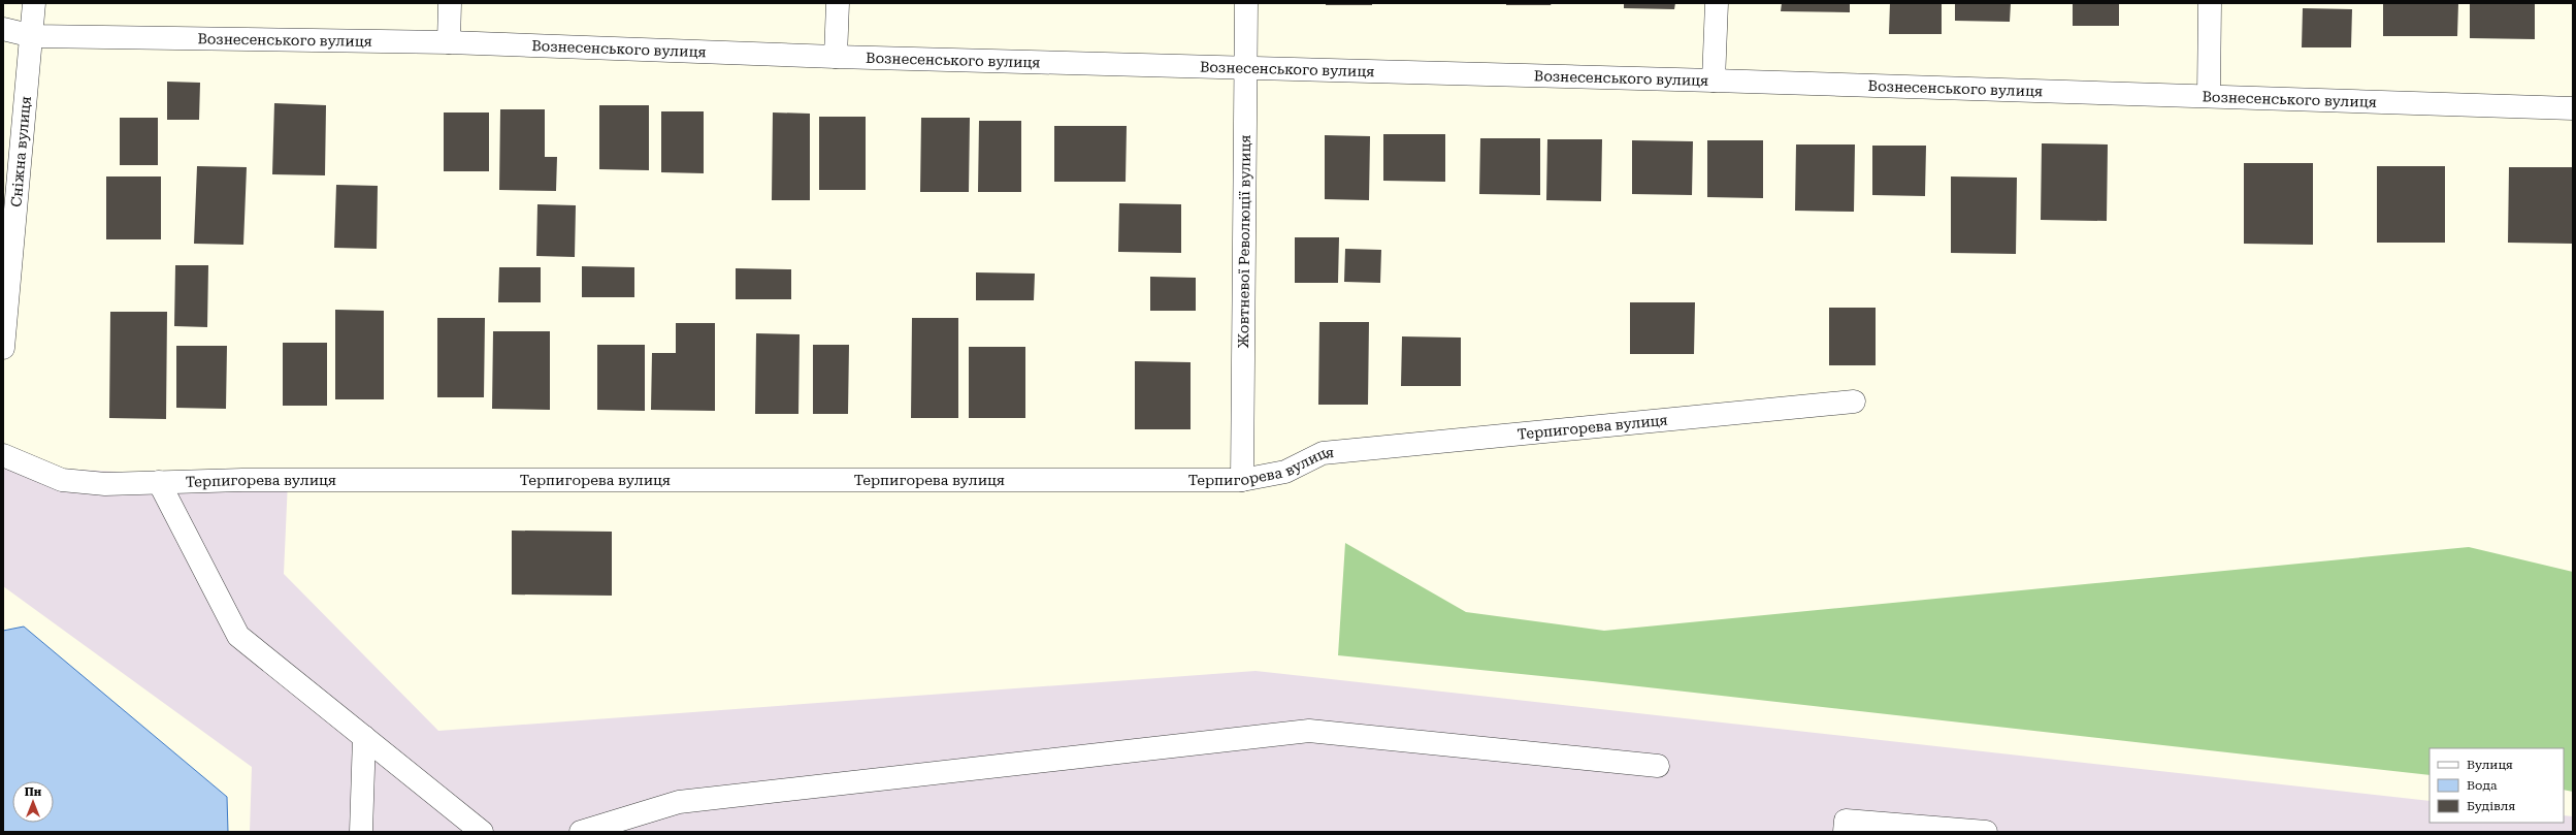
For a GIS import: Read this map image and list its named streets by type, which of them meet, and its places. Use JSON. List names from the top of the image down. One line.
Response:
{"streets":{"street":["Вознесенського вулиця","Сніжна вулиця","Жовтневої Революції вулиця","Терпигорева вулиця"]},"crossings":[["Вознесенського вулиця","Сніжна вулиця"],["Вознесенського вулиця","Жовтневої Революції вулиця"],["Жовтневої Революції вулиця","Терпигорева вулиця"]],"legend":["Вулиця","Вода","Будівля"],"north":"top"}
